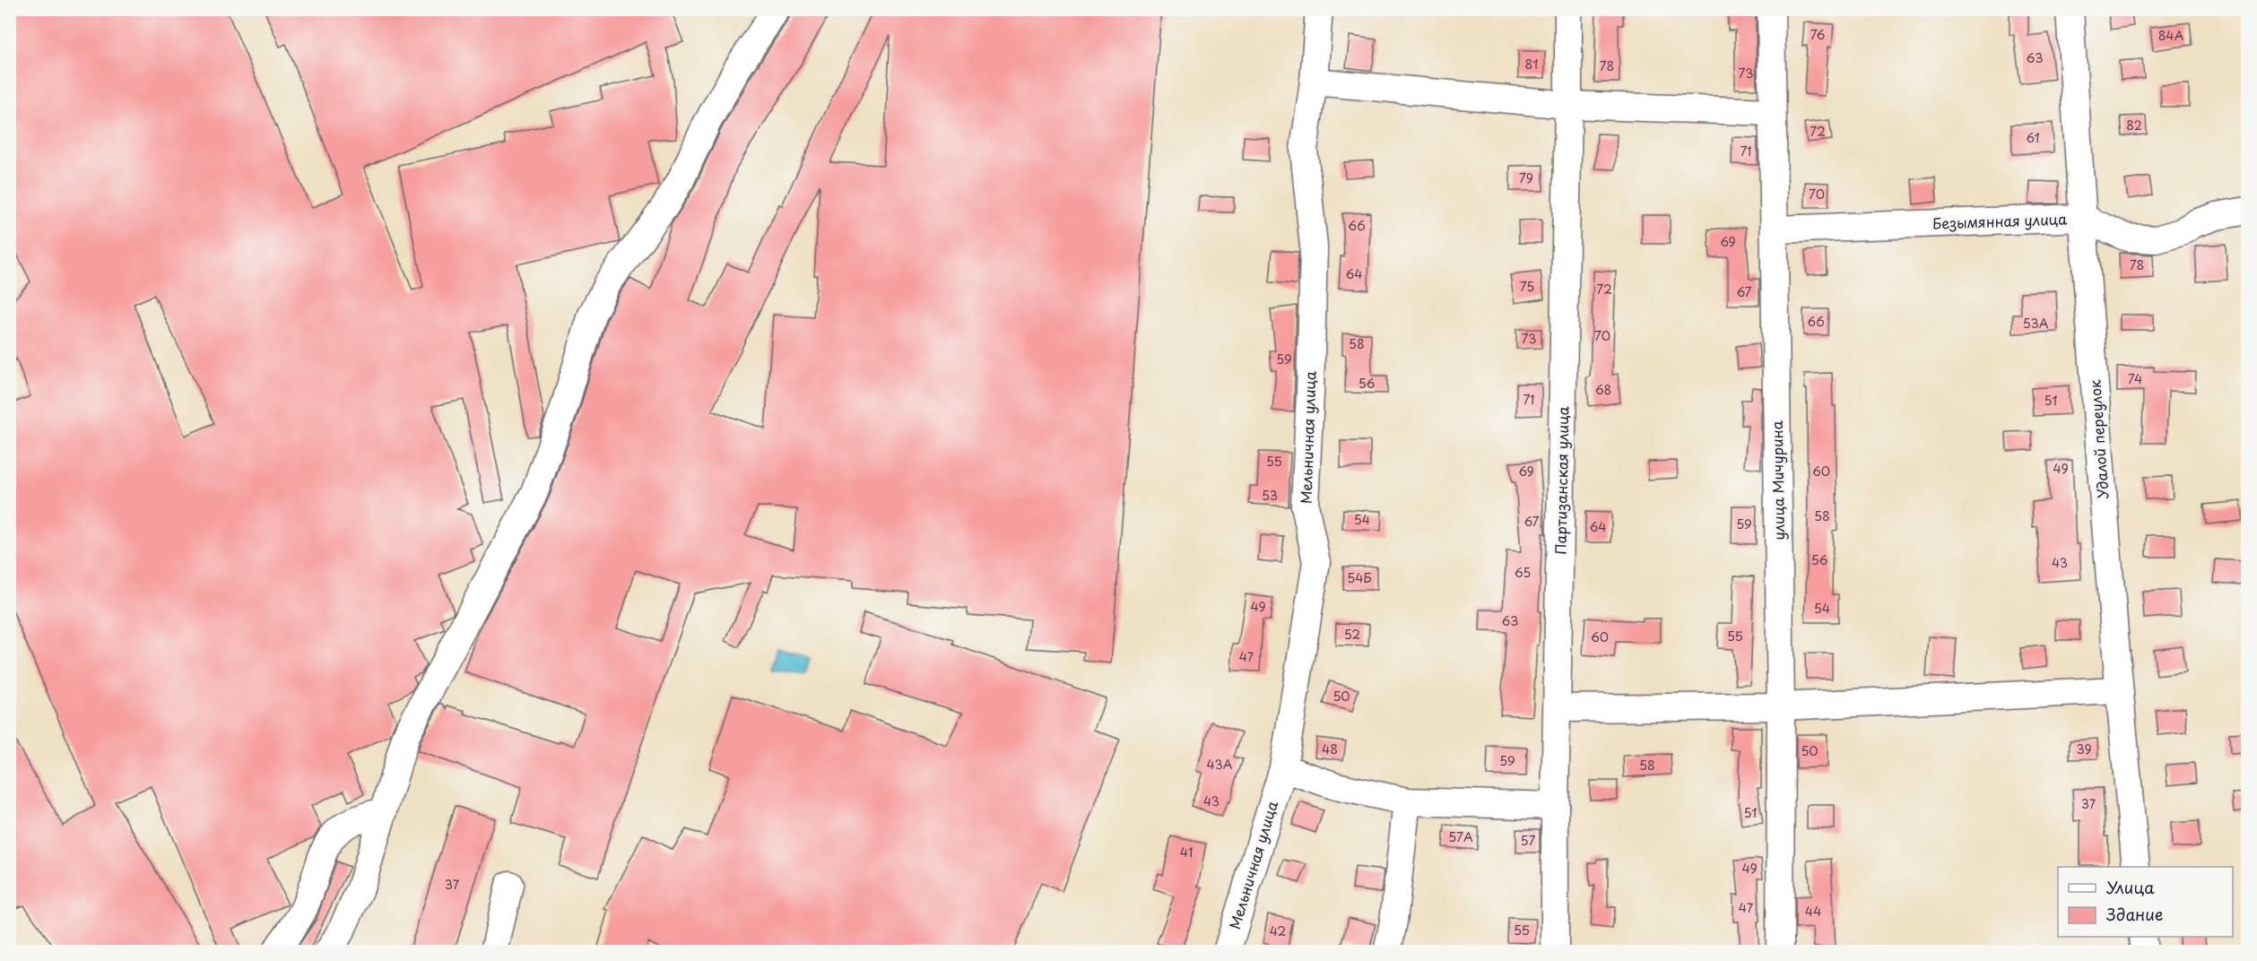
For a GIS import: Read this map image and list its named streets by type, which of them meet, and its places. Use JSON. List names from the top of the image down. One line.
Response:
{"streets":{"street":["Безымянная улица","Мельничная улица","Удалой переулок","Партизанская улица","улица Мичурина"]},"crossings":[["Безымянная улица","Удалой переулок"],["Безымянная улица","улица Мичурина"]],"house_numbers":["76","84А","63","81","78","73","82","72","61","71","79","70","66","69","78","64","75","72","67","66","53А","70","73","58","59","74","56","68","71","51","55","49","69","60","53","58","54","67","59","64","56","43","65","54Б","49","54","63","52","55","60","47","50","48","39","50","59","43А","58","43","37","51","57А","57","41","49","37","47","44","55","42"],"legend":["Улица","Здание"]}
